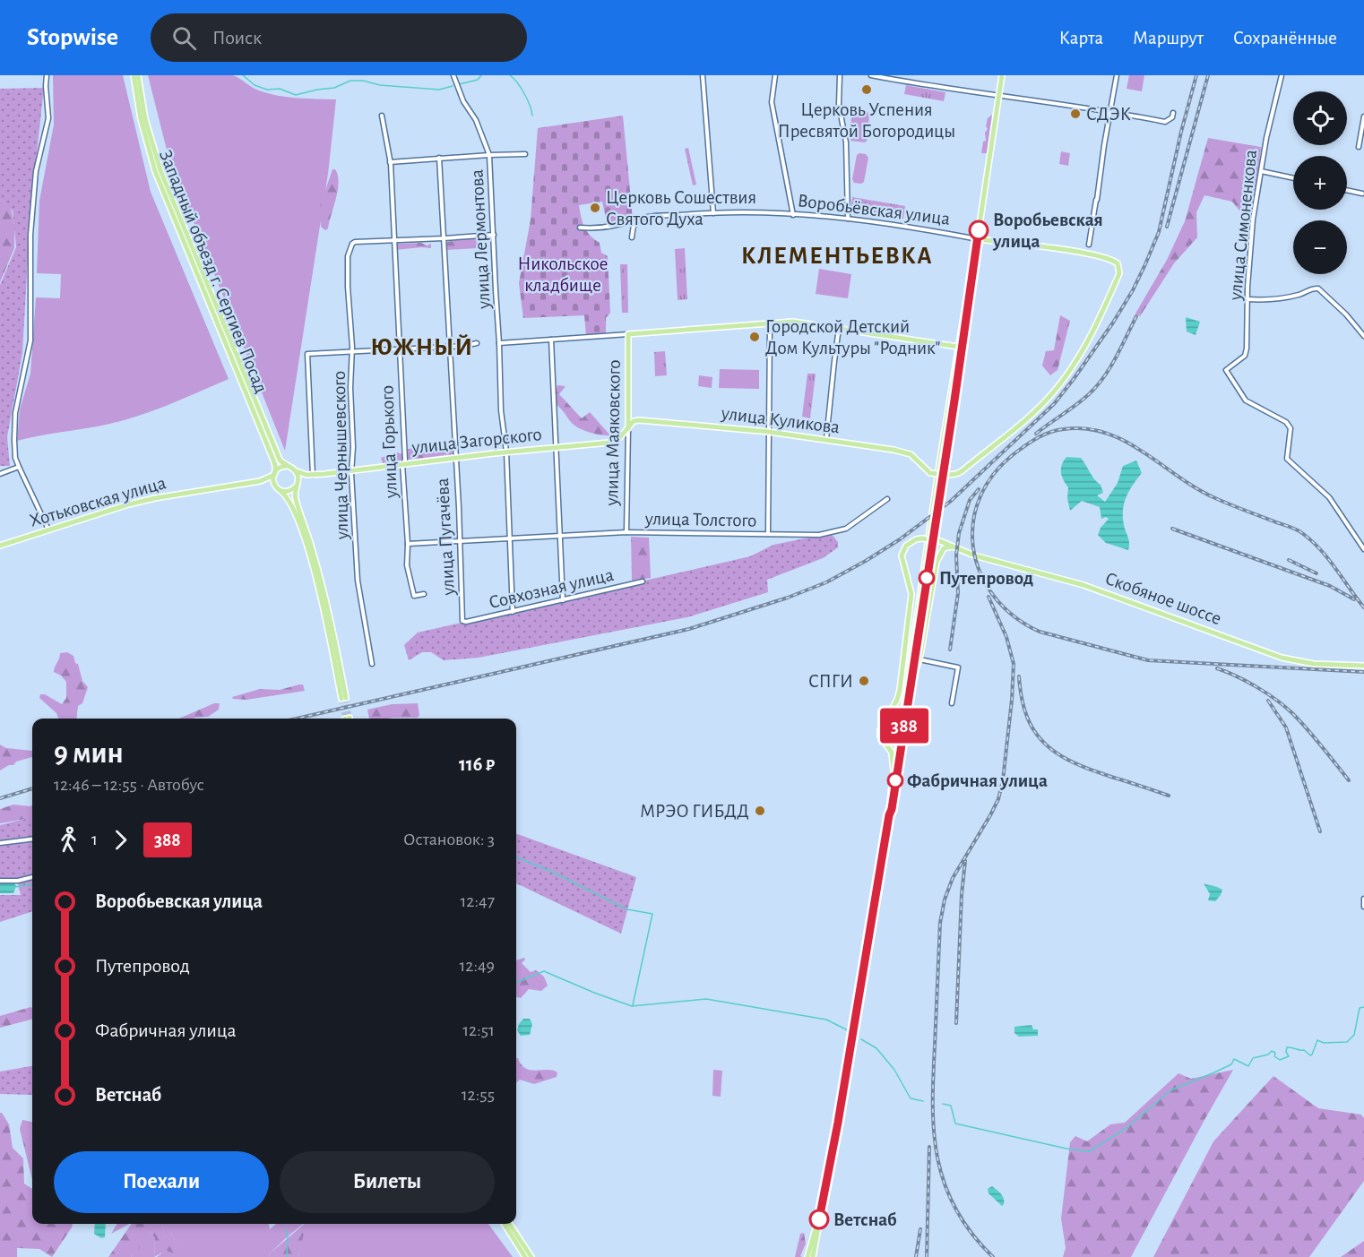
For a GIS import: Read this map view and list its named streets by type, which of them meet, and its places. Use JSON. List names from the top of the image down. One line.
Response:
{"streets":{"main road":["Воробьёвская улица","Западный объезд г. Сергиев Посад","улица Куликова","улица Маяковского","улица Загорского","Хотьковская улица","Скобяное шоссе"],"street":["улица Симоненкова","улица Лермонтова","улица Горького","улица Чернышевского","улица Толстого","улица Пугачёва","Совхозная улица"]},"crossings":[["Воробьёвская улица","улица Куликова"],["улица Лермонтова","улица Загорского"],["улица Лермонтова","улица Толстого"],["улица Лермонтова","Совхозная улица"],["улица Куликова","улица Маяковского"],["улица Куликова","улица Загорского"],["улица Маяковского","улица Загорского"],["улица Маяковского","улица Толстого"],["улица Загорского","улица Горького"],["улица Загорского","улица Чернышевского"],["улица Загорского","улица Пугачёва"],["улица Горького","улица Чернышевского"],["улица Горького","улица Толстого"],["улица Толстого","улица Пугачёва"],["улица Пугачёва","Совхозная улица"]],"districts":["КЛЕМЕНТЬЕВКА","ЮЖНЫЙ"],"parks":["Никольское кладбище"],"places":["Церковь Успения Пресвятой Богородицы","СДЭК","Церковь Сошествия Святого Духа","Воробьевская улица","Городской Детский Дом Культуры \"Родник\"","Путепровод","СПГИ","Фабричная улица","МРЭО ГИБДД","Ветснаб"],"lines":["bus line 388"],"page":{"header":"Stopwise","search":"Поиск","nav":["Карта","Маршрут","Сохранённые"],"on_map":"388","map_buttons":["+","−"],"heading":["9 мин","12:46 – 12:55 · Автобус","116 ₽"],"legs":["1","388","Остановок: 3"],"list":[{"name":"Воробьевская улица","value":"12:47"},{"name":"Путепровод","value":"12:49"},{"name":"Фабричная улица","value":"12:51"},{"name":"Ветснаб","value":"12:55"}],"buttons":["Поехали","Билеты"]}}
